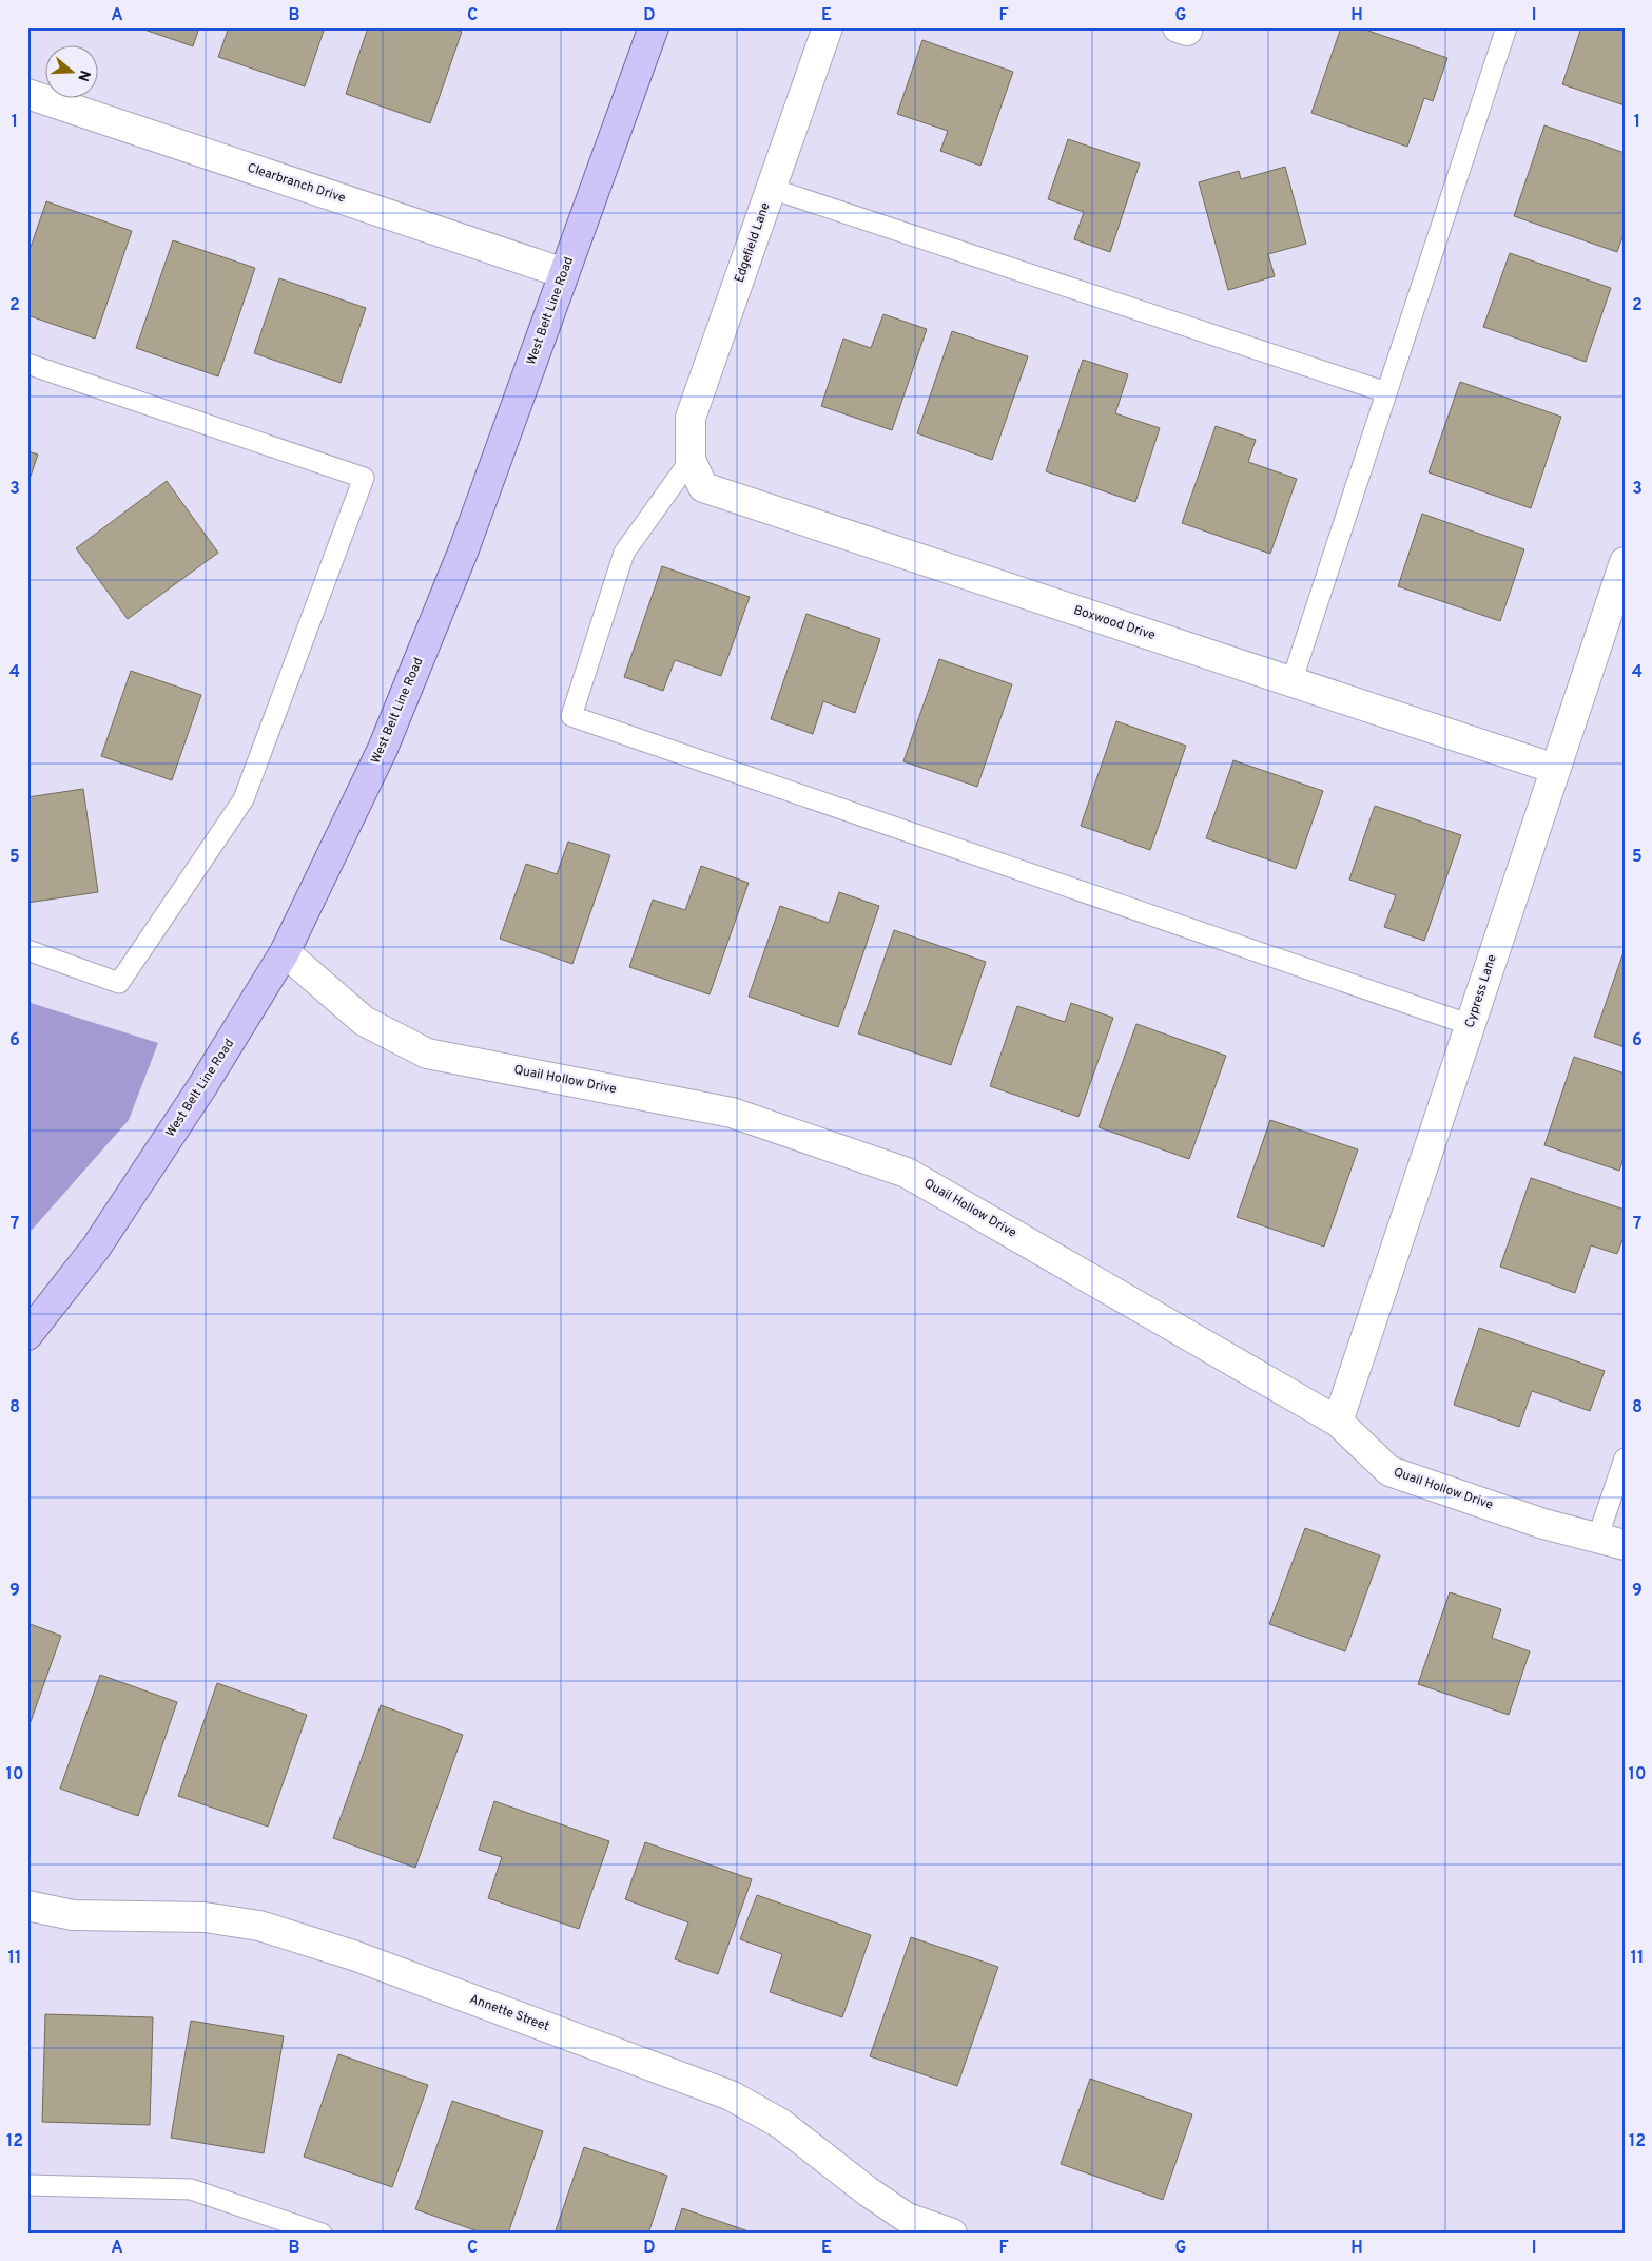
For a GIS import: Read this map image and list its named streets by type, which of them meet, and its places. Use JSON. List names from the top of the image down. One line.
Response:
{"streets":{"main road":["West Belt Line Road"],"street":["Clearbranch Drive","Edgefield Lane","Boxwood Drive","Cypress Lane","Quail Hollow Drive","Annette Street"]},"crossings":[["Clearbranch Drive","West Belt Line Road"],["Edgefield Lane","Boxwood Drive"],["West Belt Line Road","Quail Hollow Drive"],["Boxwood Drive","Cypress Lane"],["Cypress Lane","Quail Hollow Drive"]],"north":"right","grid":{"columns":["A","B","C","D","E","F","G","H","I"],"rows":["1","2","3","4","5","6","7","8","9","10","11","12"]}}
